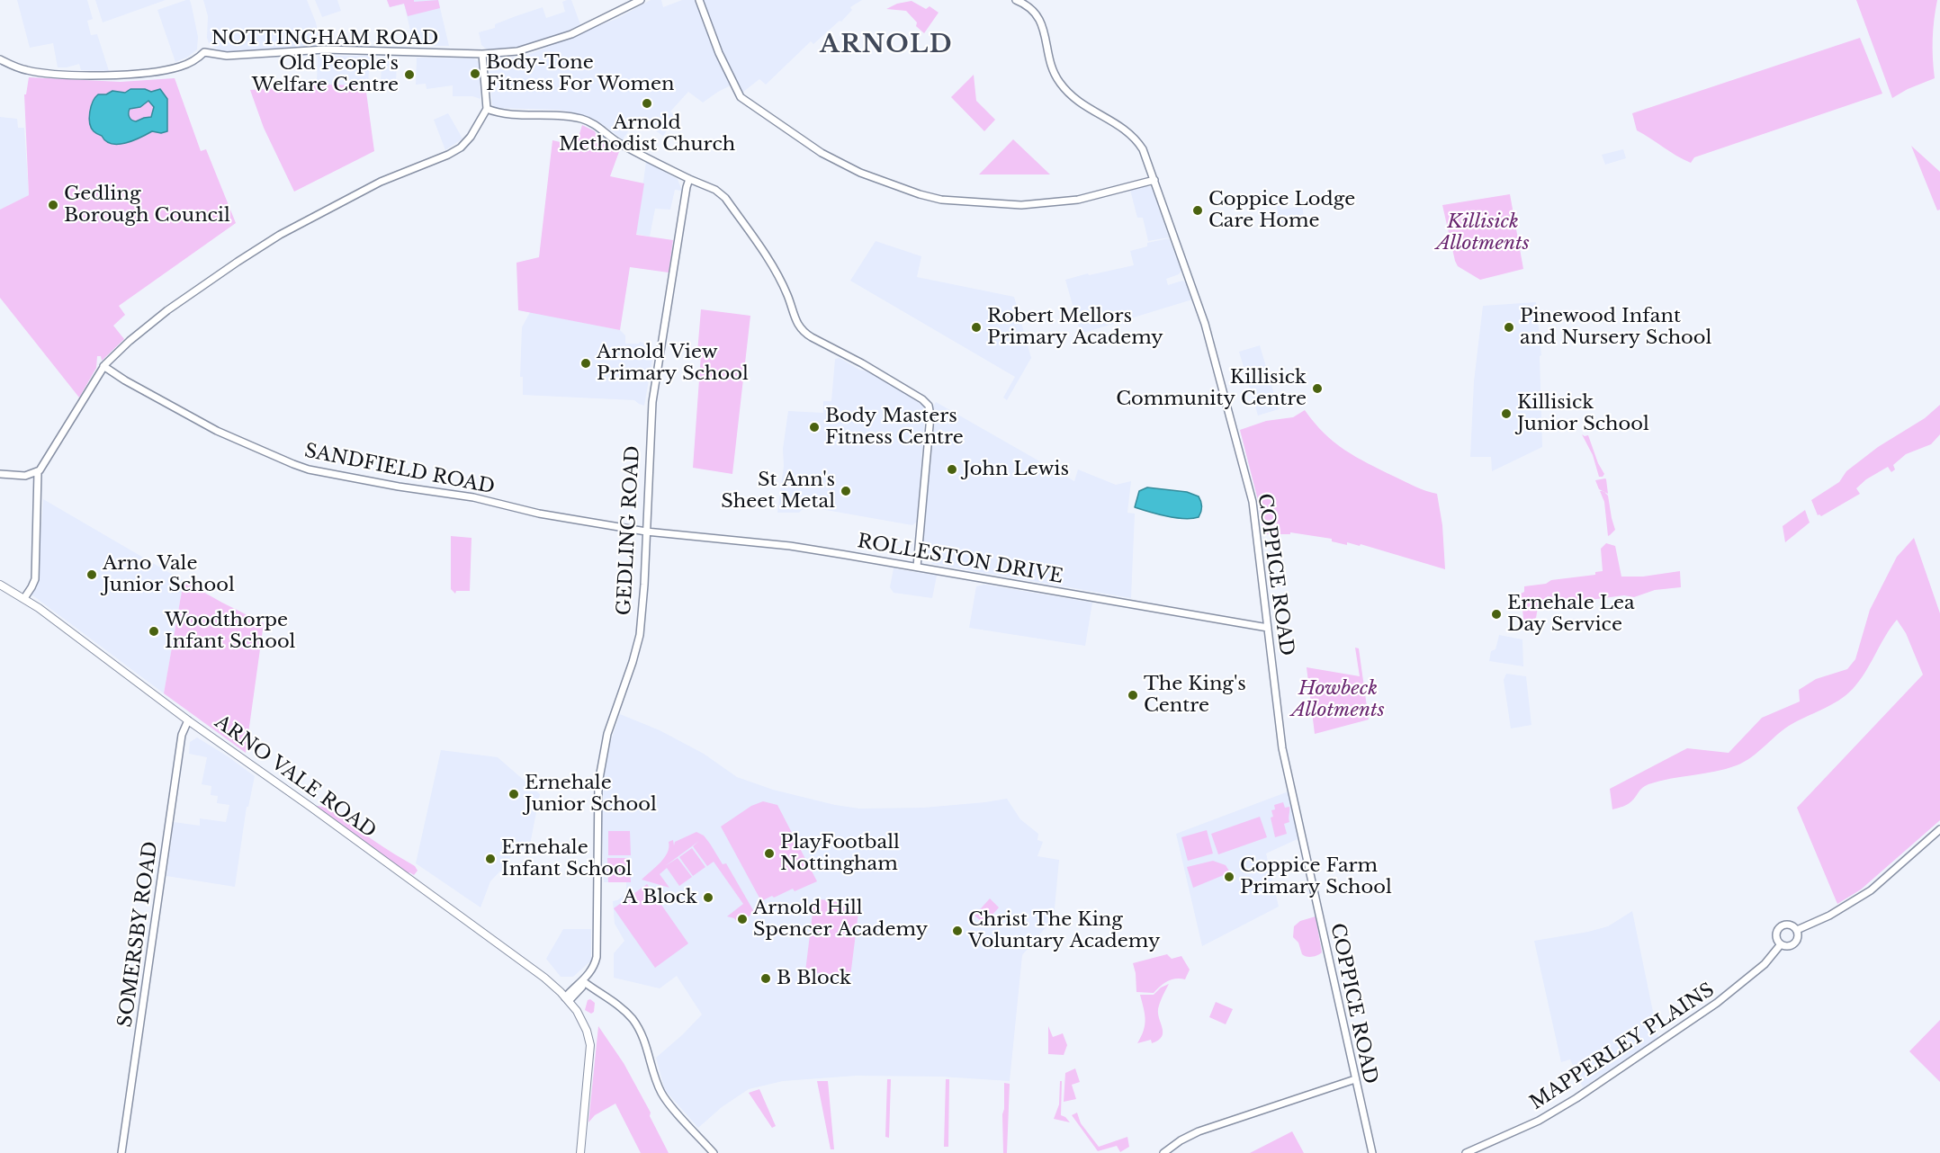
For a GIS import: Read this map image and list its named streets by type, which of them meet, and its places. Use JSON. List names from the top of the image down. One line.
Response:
{"streets":{"main road":["ARNO VALE ROAD"],"street":["NOTTINGHAM ROAD","SANDFIELD ROAD","GEDLING ROAD","ROLLESTON DRIVE","COPPICE ROAD","SOMERSBY ROAD","MAPPERLEY PLAINS"]},"crossings":[["SANDFIELD ROAD","GEDLING ROAD"],["SANDFIELD ROAD","ROLLESTON DRIVE"],["GEDLING ROAD","ROLLESTON DRIVE"],["GEDLING ROAD","ARNO VALE ROAD"],["ROLLESTON DRIVE","COPPICE ROAD"],["ARNO VALE ROAD","SOMERSBY ROAD"]],"districts":["ARNOLD"],"parks":["Killisick Allotments","Howbeck Allotments"],"places":["Body-Tone Fitness For Women","Old People's Welfare Centre","Arnold Methodist Church","Gedling Borough Council","Coppice Lodge Care Home","Robert Mellors Primary Academy","Pinewood Infant and Nursery School","Arnold View Primary School","Killisick Community Centre","Killisick Junior School","Body Masters Fitness Centre","John Lewis","St Ann's Sheet Metal","Arno Vale Junior School","Ernehale Lea Day Service","Woodthorpe Infant School","The King's Centre","Ernehale Junior School","PlayFootball Nottingham","Ernehale Infant School","Coppice Farm Primary School","A Block","Arnold Hill Spencer Academy","Christ The King Voluntary Academy","B Block"]}
